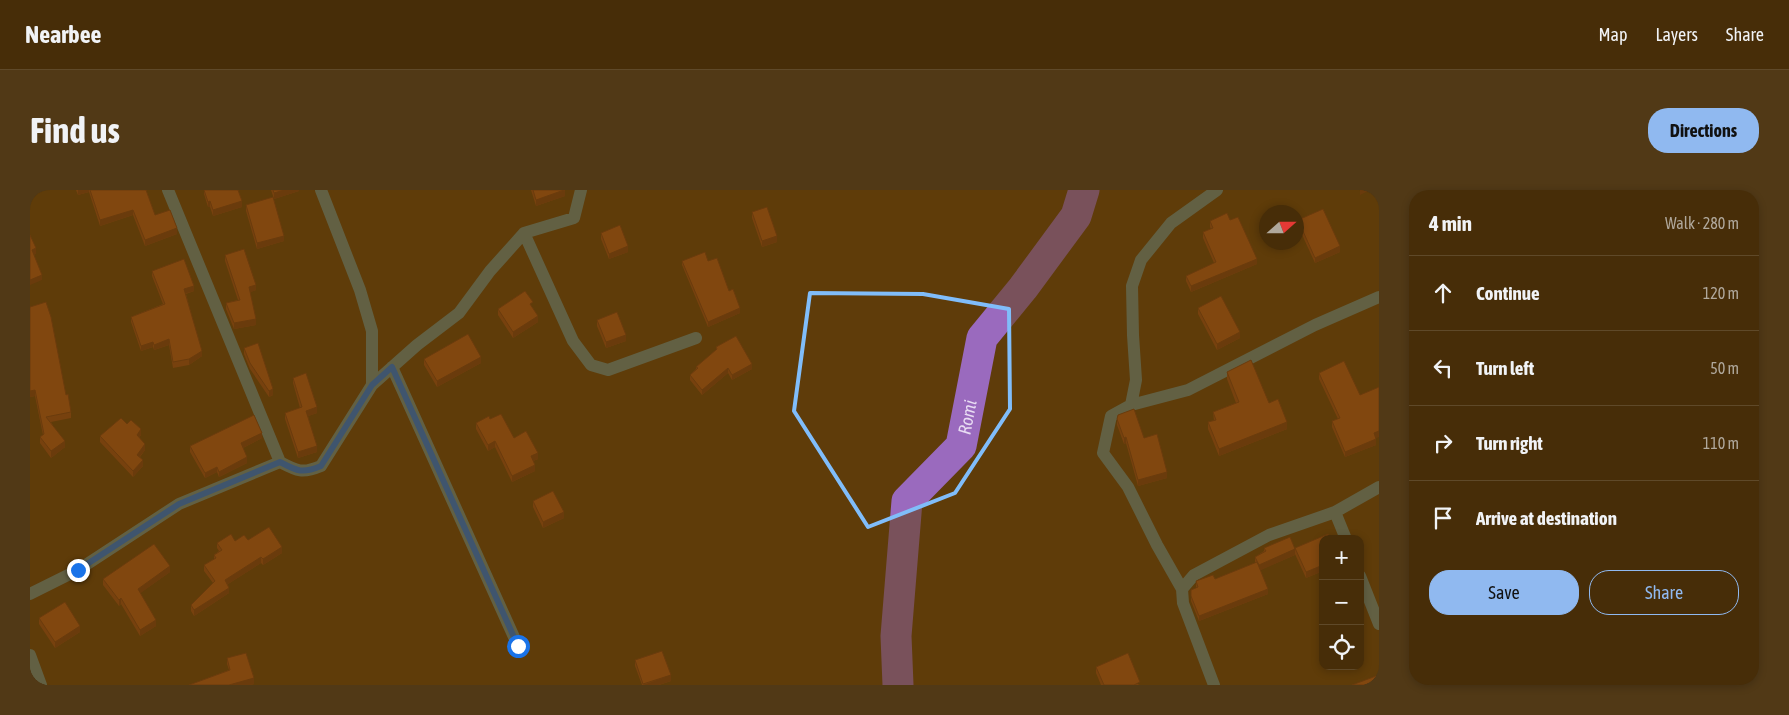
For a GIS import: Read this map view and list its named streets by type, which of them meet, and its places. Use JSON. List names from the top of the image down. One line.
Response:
{"water":["Romi"],"north":"right","page":{"header":"Nearbee","nav":["Map","Layers","Share"],"buttons":["Directions",["Save","Share"]],"title":"Find us","heading":["4 min","Walk · 280 m"],"list":[["Continue","120 m"],["Turn left","50 m"],["Turn right","110 m"],"Arrive at destination"],"map_buttons":["+","−"]}}
